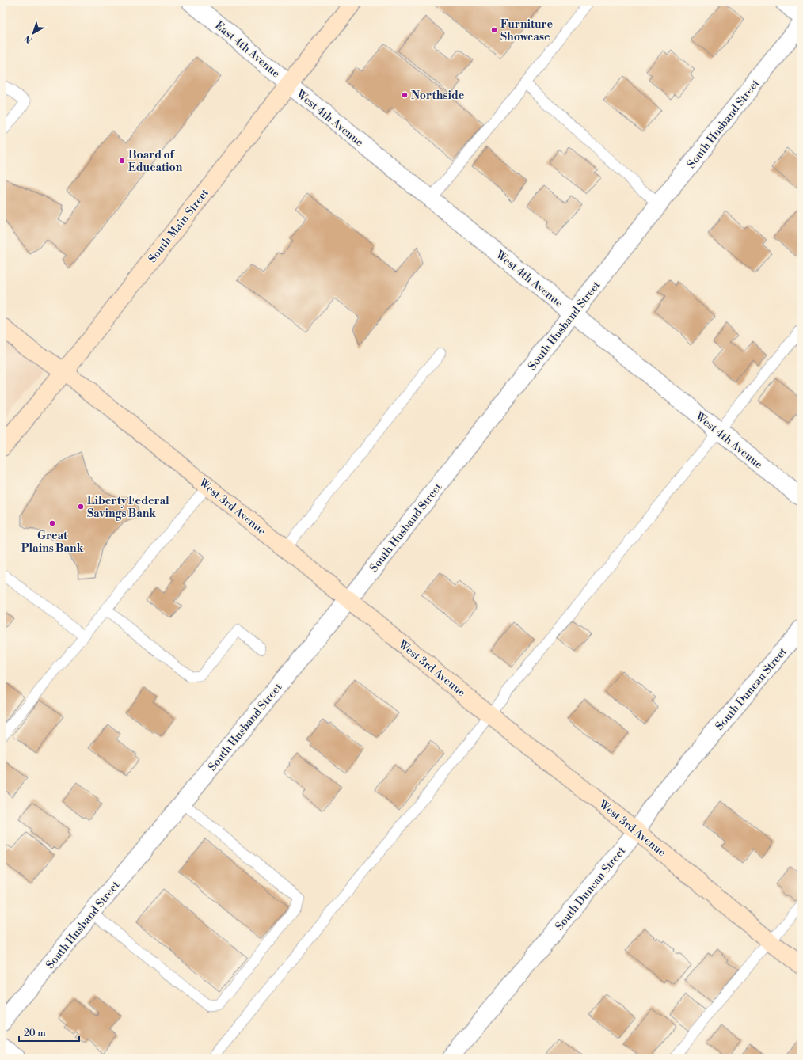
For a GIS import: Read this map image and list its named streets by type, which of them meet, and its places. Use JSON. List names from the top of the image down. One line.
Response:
{"streets":{"street":["East 4th Avenue","West 4th Avenue","South Husband Street","South Main Street","West 3rd Avenue","South Duncan Street"]},"crossings":[["East 4th Avenue","West 4th Avenue"],["East 4th Avenue","South Main Street"],["West 4th Avenue","South Husband Street"],["West 4th Avenue","South Main Street"],["South Husband Street","West 3rd Avenue"],["South Main Street","West 3rd Avenue"],["West 3rd Avenue","South Duncan Street"]],"places":["Furniture Showcase","Northside","Board of Education","Liberty Federal Savings Bank","Great Plains Bank"],"scale_bar":"20 m","north":"bottom left"}
